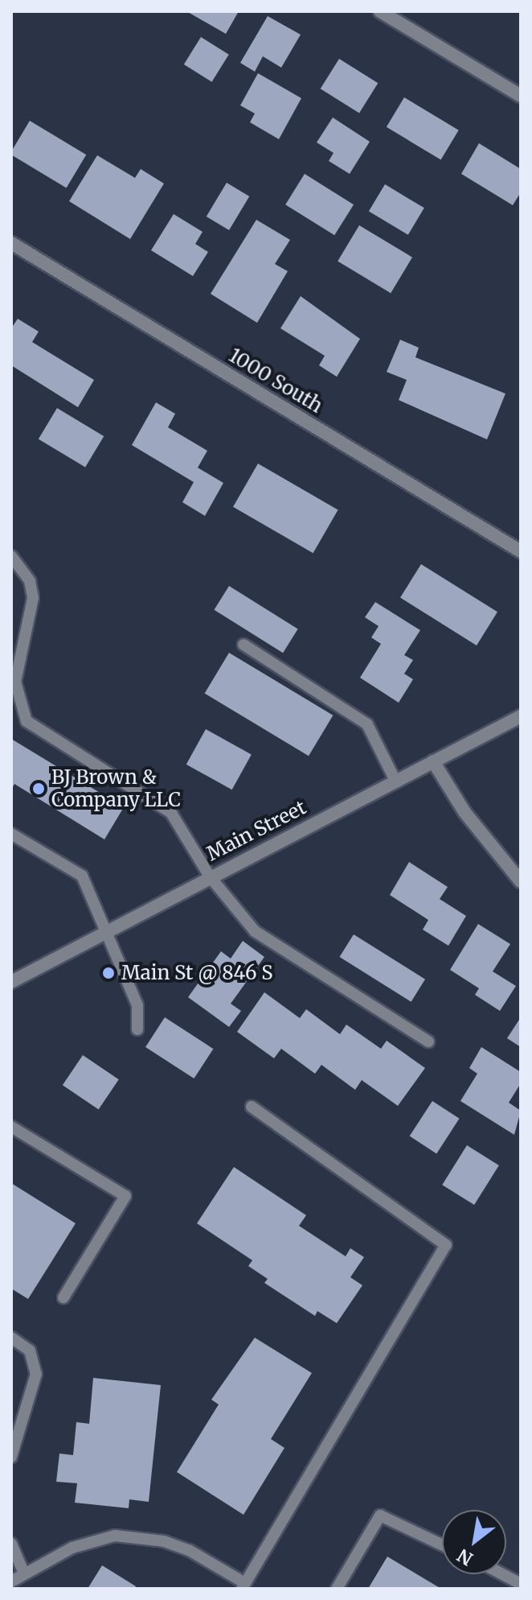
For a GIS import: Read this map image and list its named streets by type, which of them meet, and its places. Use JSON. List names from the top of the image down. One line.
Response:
{"streets":{"street":["1000 South","Main Street"]},"places":["BJ Brown & Company LLC","Main St @ 846 S"],"north":"bottom left"}
